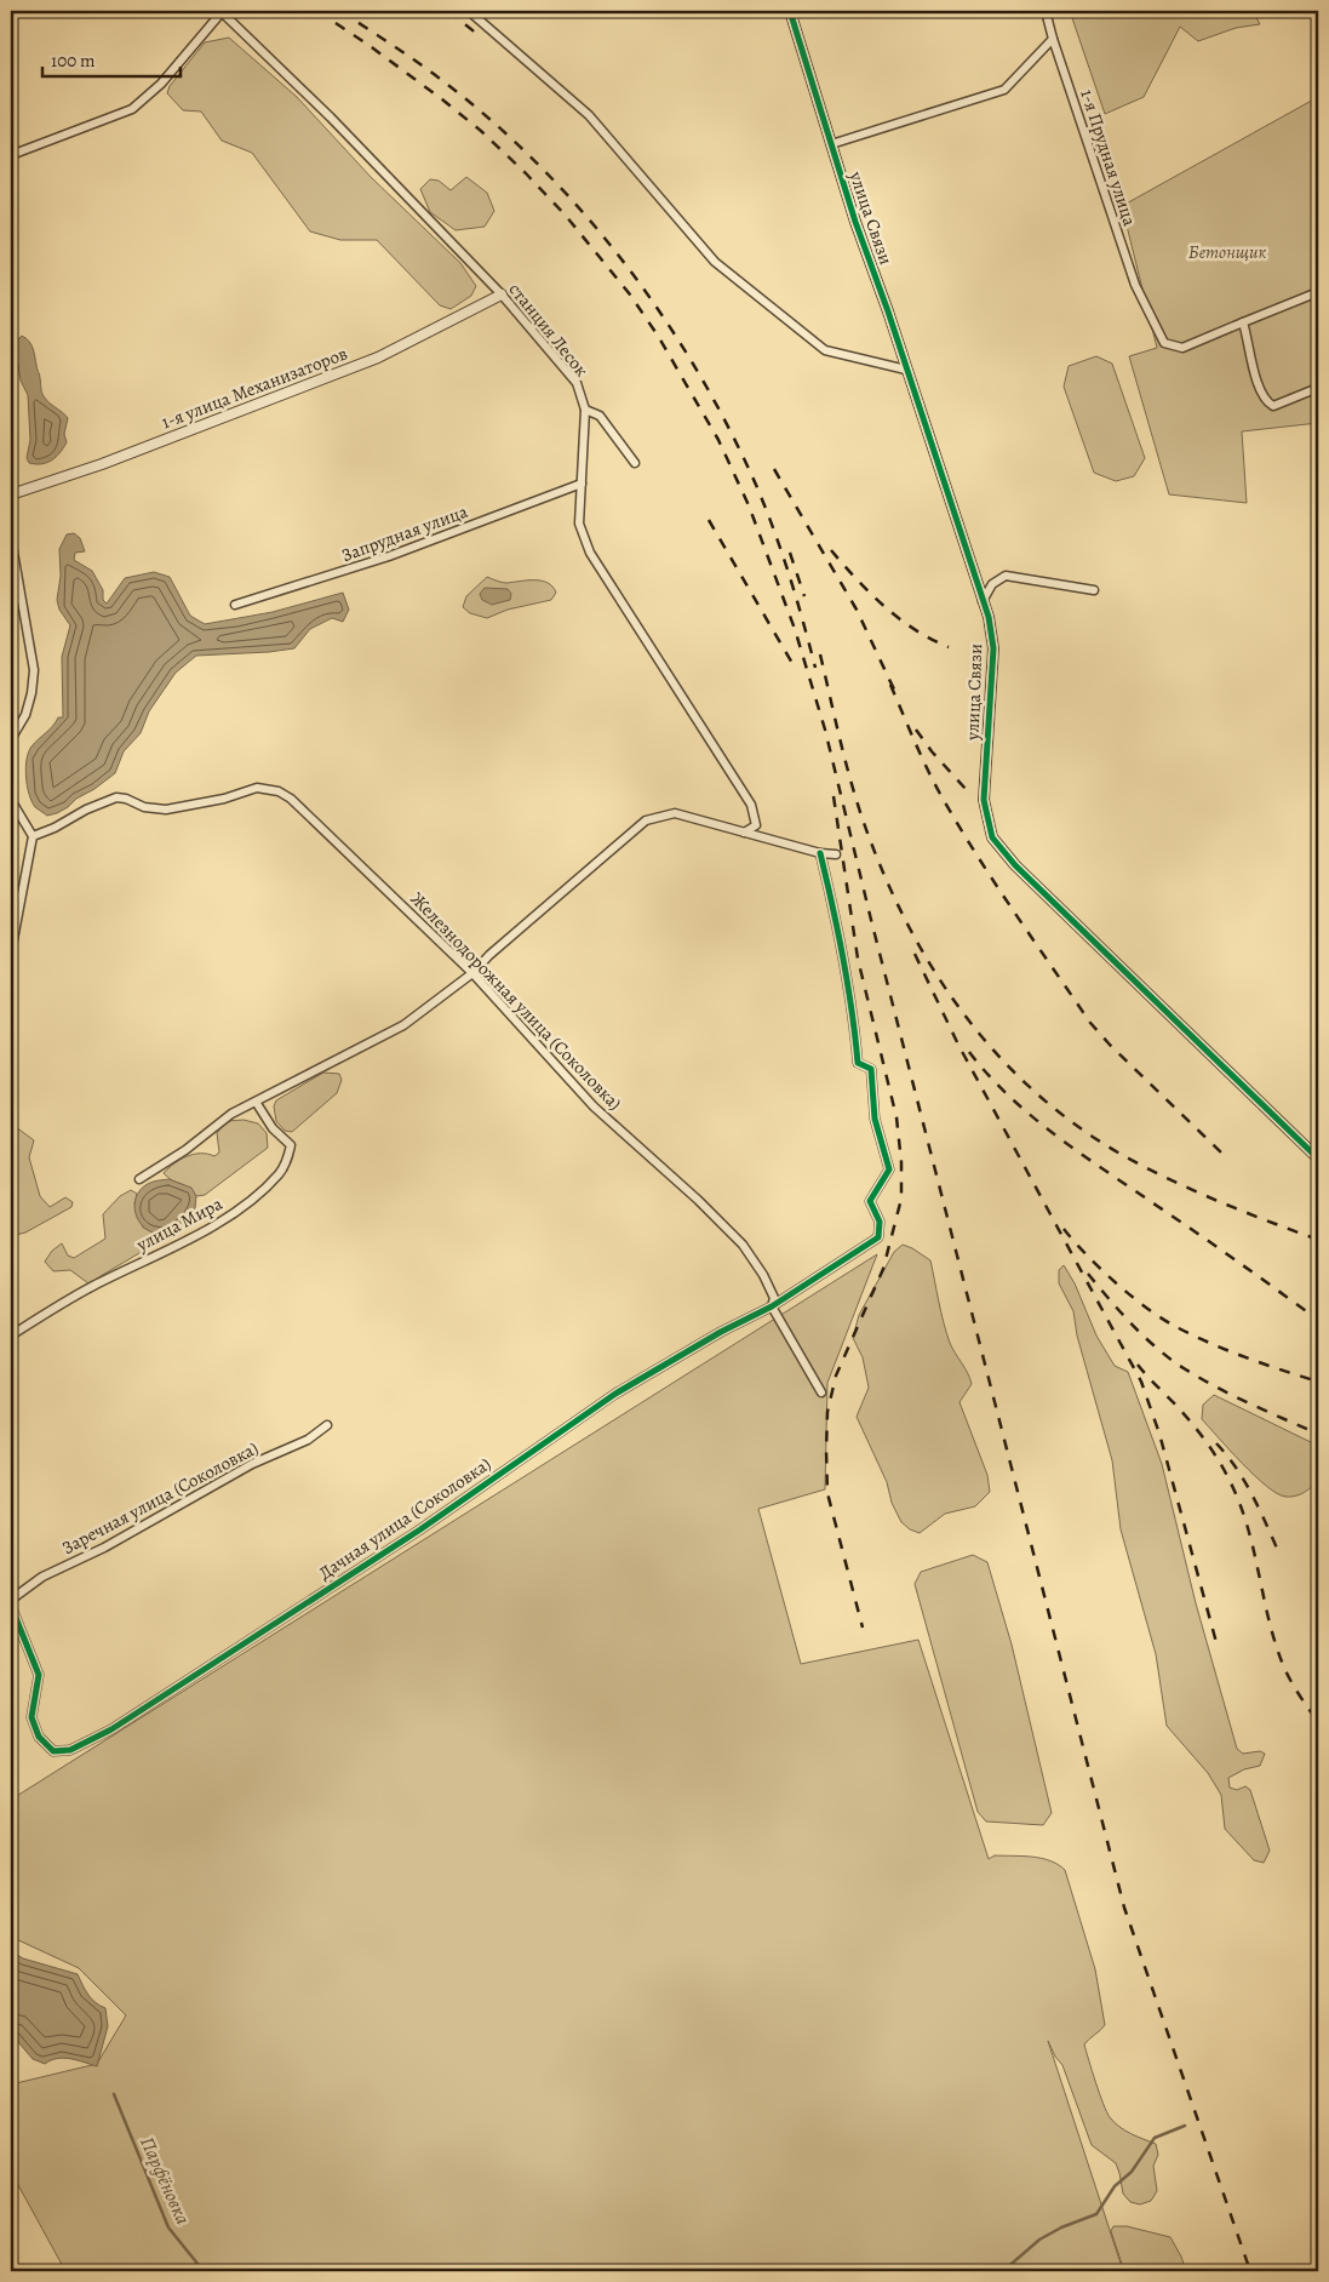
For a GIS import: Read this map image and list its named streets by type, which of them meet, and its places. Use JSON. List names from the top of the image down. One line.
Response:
{"streets":{"street":["1-я Прудная улица","улица Связи","станция Лесок","1-я улица Механизаторов","Запрудная улица","Железнодорожная улица (Соколовка)","улица Мира","Заречная улица (Соколовка)","Дачная улица (Соколовка)"]},"crossings":[["станция Лесок","1-я улица Механизаторов"],["станция Лесок","Запрудная улица"],["Железнодорожная улица (Соколовка)","Дачная улица (Соколовка)"]],"water":["Парфёновка"],"parks":["Бетонщик"],"scale_bar":"100 m"}
